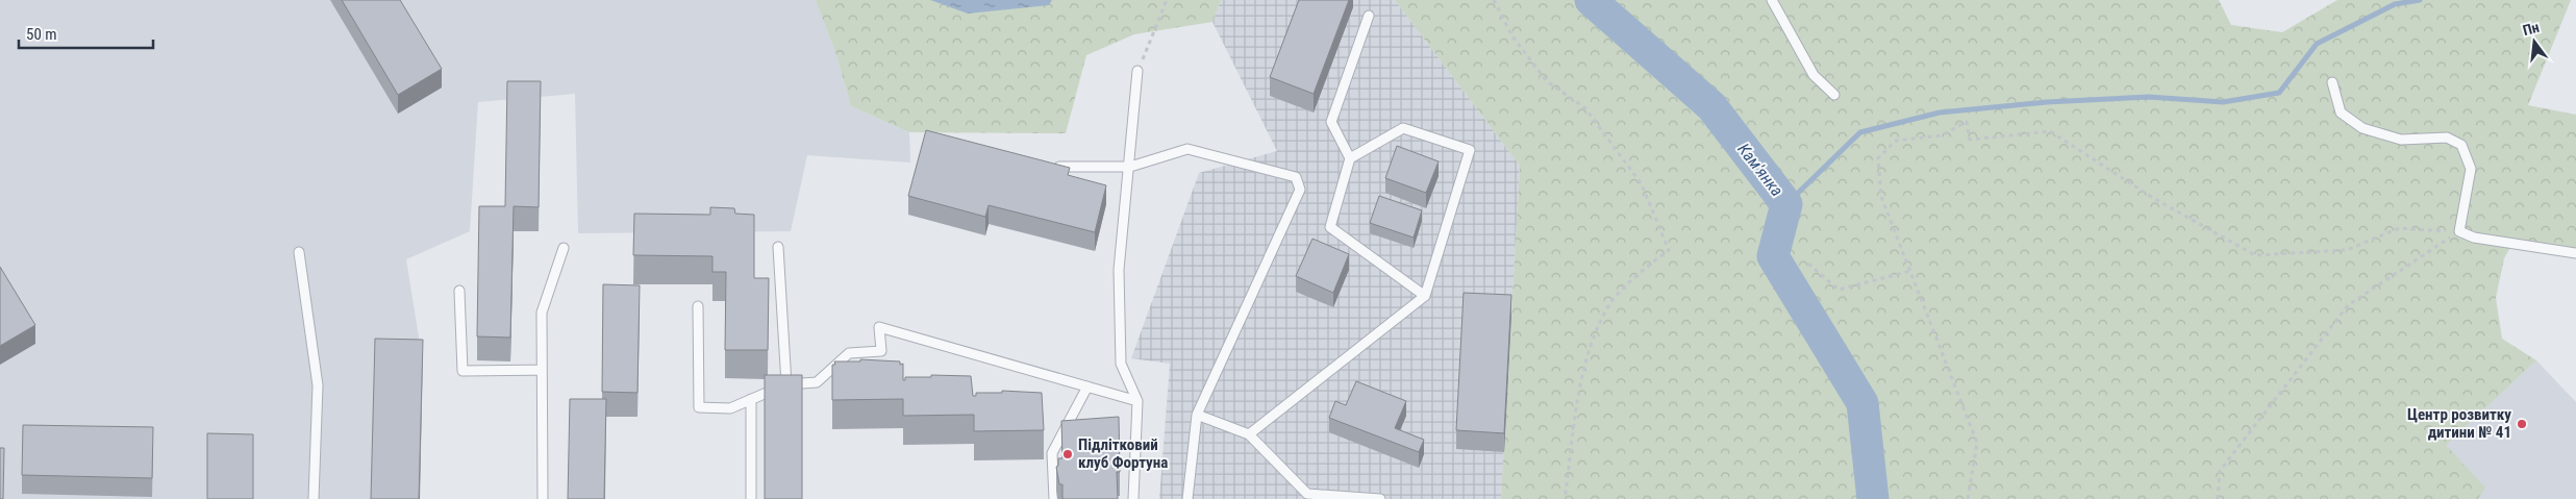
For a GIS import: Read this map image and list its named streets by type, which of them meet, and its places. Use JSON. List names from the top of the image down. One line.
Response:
{"water":["Кам'янка"],"places":["Центр розвитку дитини № 41","Підлітковий клуб Фортуна"],"scale_bar":"50 m","north":"top"}
